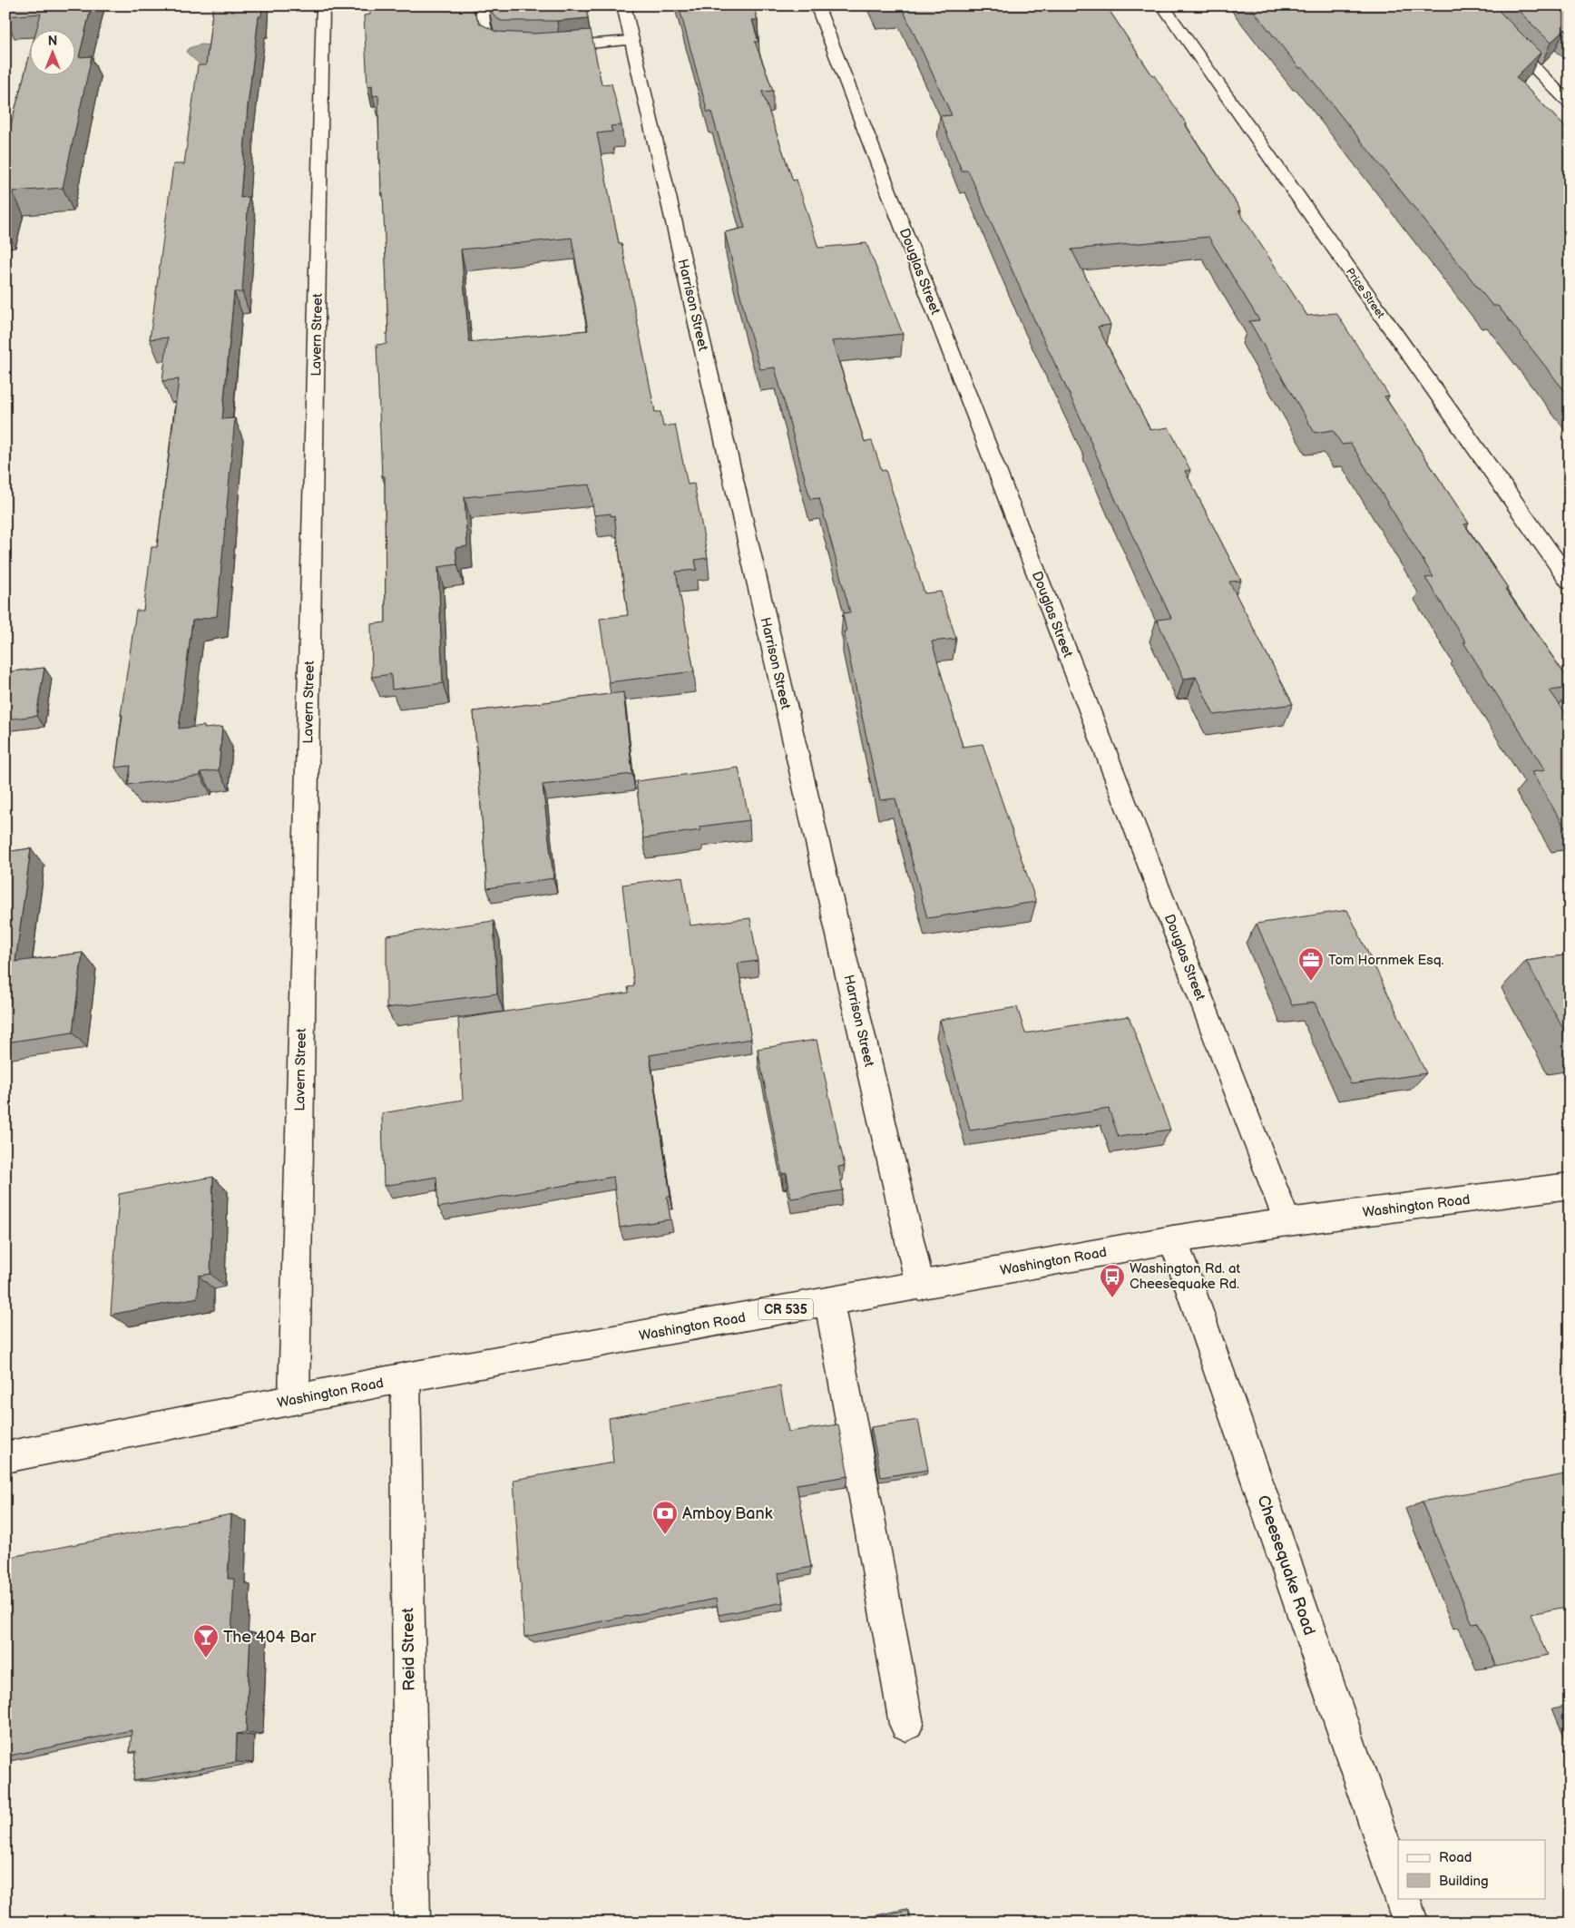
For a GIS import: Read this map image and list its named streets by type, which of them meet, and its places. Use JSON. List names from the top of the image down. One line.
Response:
{"streets":{"street":["Douglas Street","Price Street","Harrison Street","Lavern Street","Washington Road","CR 535","Cheesequake Road","Reid Street"]},"crossings":[["Douglas Street","Washington Road"],["Harrison Street","Washington Road"],["Lavern Street","Washington Road"],["Washington Road","Cheesequake Road"],["Washington Road","Reid Street"]],"places":{"office":["Tom Hornmek Esq."],"bus stop":["Washington Rd. at Cheesequake Rd."],"bank":["Amboy Bank"],"bar":["The 404 Bar"]},"legend":["Road","Building"],"north":"top"}
